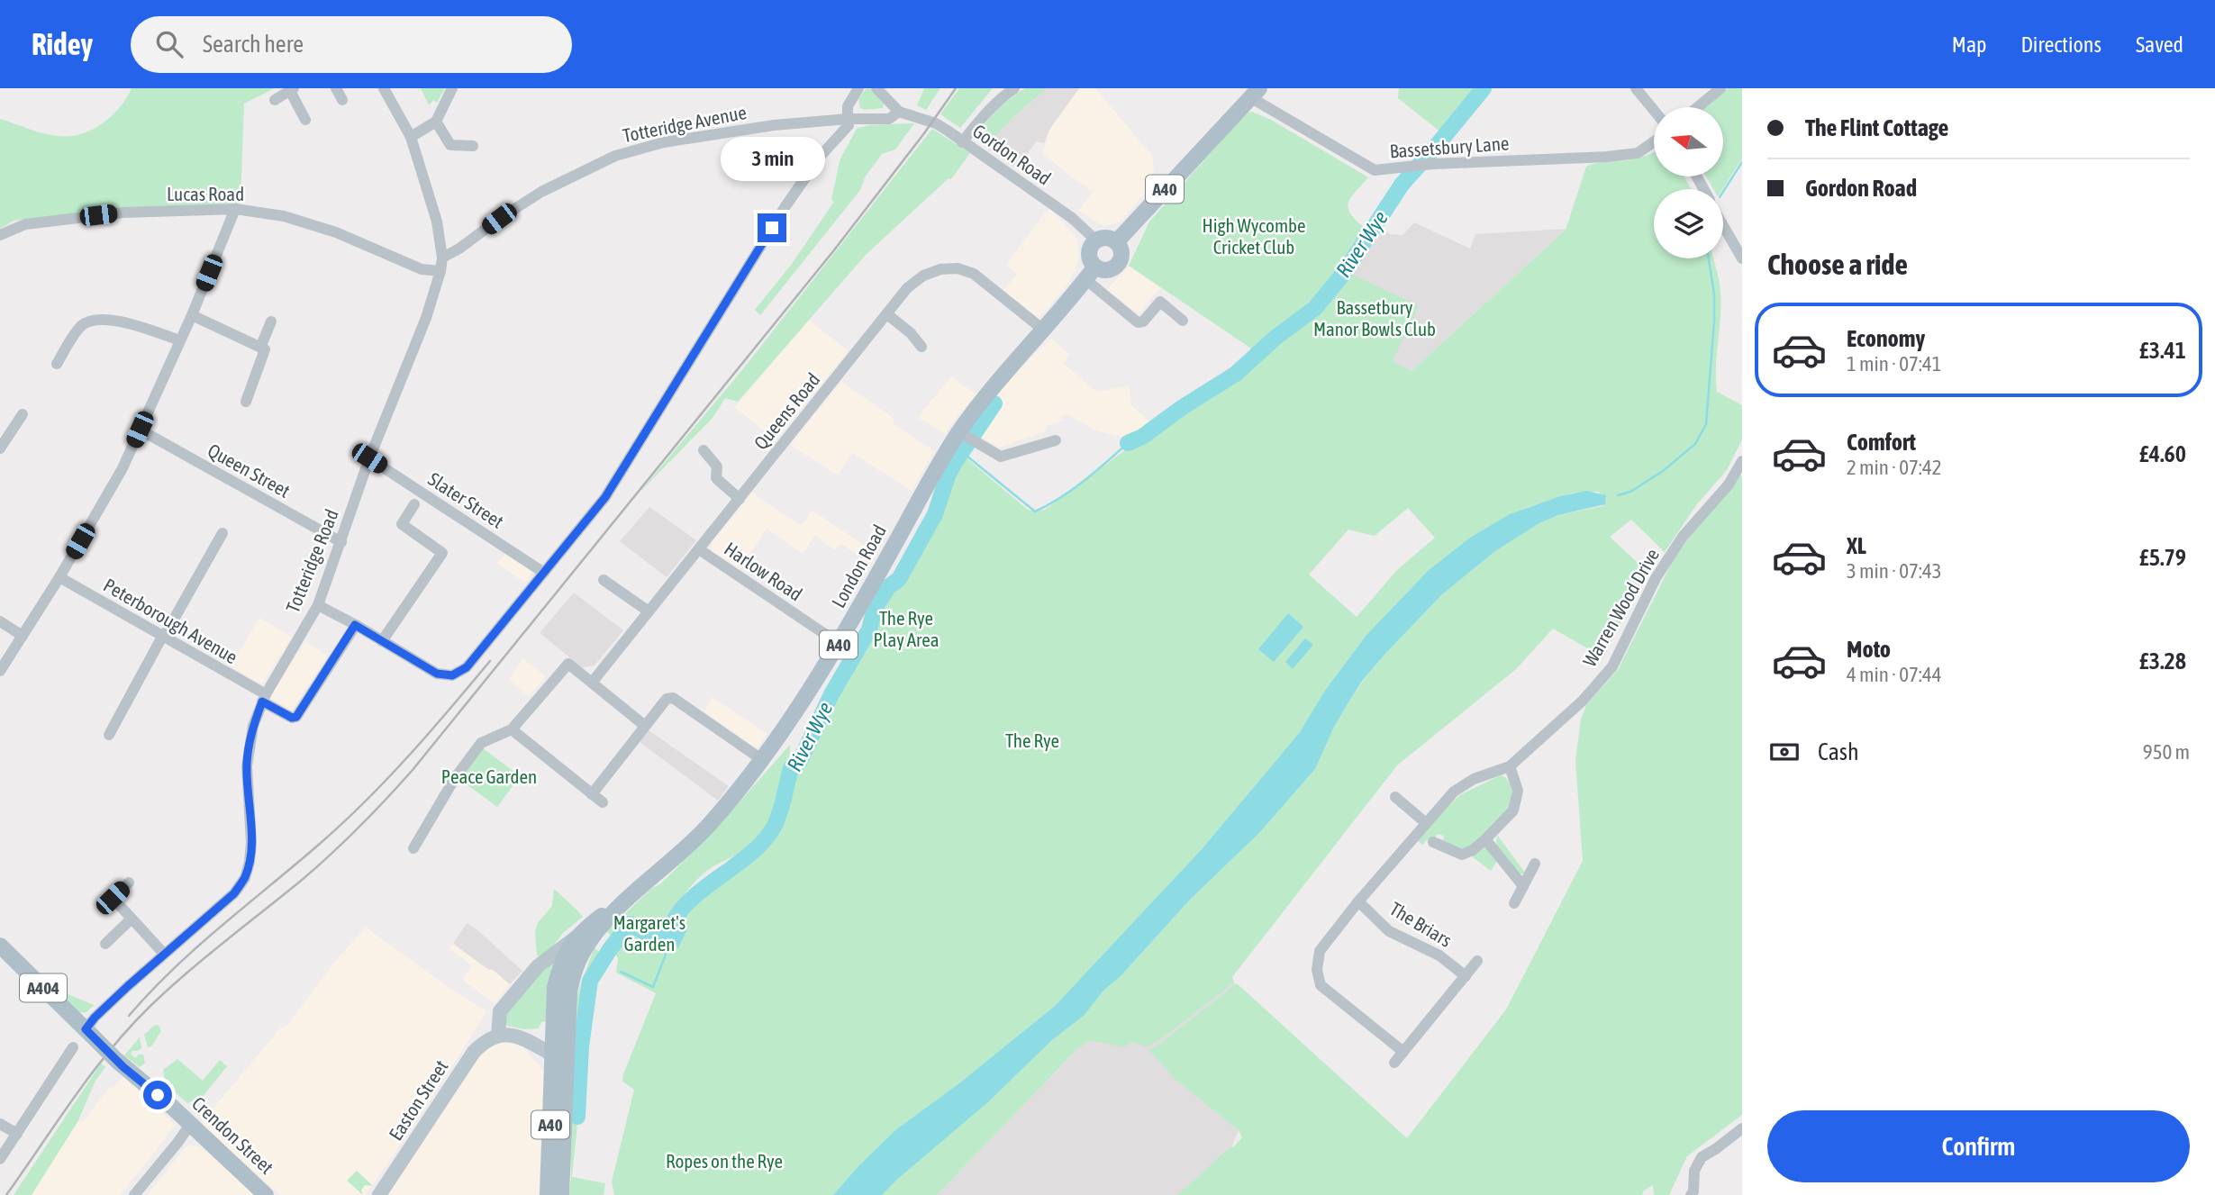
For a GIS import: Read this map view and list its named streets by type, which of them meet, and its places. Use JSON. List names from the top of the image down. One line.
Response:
{"streets":{"main road":["A40","London Road","A404","Crendon Street"],"street":["Totteridge Avenue","Bassetsbury Lane","Gordon Road","Lucas Road","Queens Road","Queen Street","Slater Street","Totteridge Road","Harlow Road","Warren Wood Drive","Peterborough Avenue","The Briars","Easton Street"]},"crossings":[["Totteridge Avenue","Totteridge Road"],["Bassetsbury Lane","A40"],["Gordon Road","A40"],["Gordon Road","London Road"],["A40","London Road"],["Lucas Road","Totteridge Road"],["Queens Road","London Road"],["Queens Road","Harlow Road"],["Queen Street","Totteridge Road"],["Slater Street","Totteridge Road"],["Totteridge Road","Peterborough Avenue"],["Totteridge Road","A404"],["Totteridge Road","Crendon Street"],["London Road","Harlow Road"],["Warren Wood Drive","The Briars"],["A404","Crendon Street"]],"water":["River Wye"],"parks":["High Wycombe Cricket Club","Bassetbury Manor Bowls Club","The Rye Play Area","The Rye","Peace Garden","Margaret's Garden","Ropes on the Rye"],"north":"left","page":{"header":"Ridey","search":"Search here","nav":["Map","Directions","Saved"],"banner":["The Flint Cottage","Gordon Road"],"bubble":"3 min","heading":"Choose a ride","list":[{"name":"Economy","note":"1 min · 07:41","value":"£3.41"},{"name":"Comfort","note":"2 min · 07:42","value":"£4.60"},{"name":"XL","note":"3 min · 07:43","value":"£5.79"},{"name":"Moto","note":"4 min · 07:44","value":"£3.28"}],"pay":["Cash","950 m"],"buttons":"Confirm"}}
